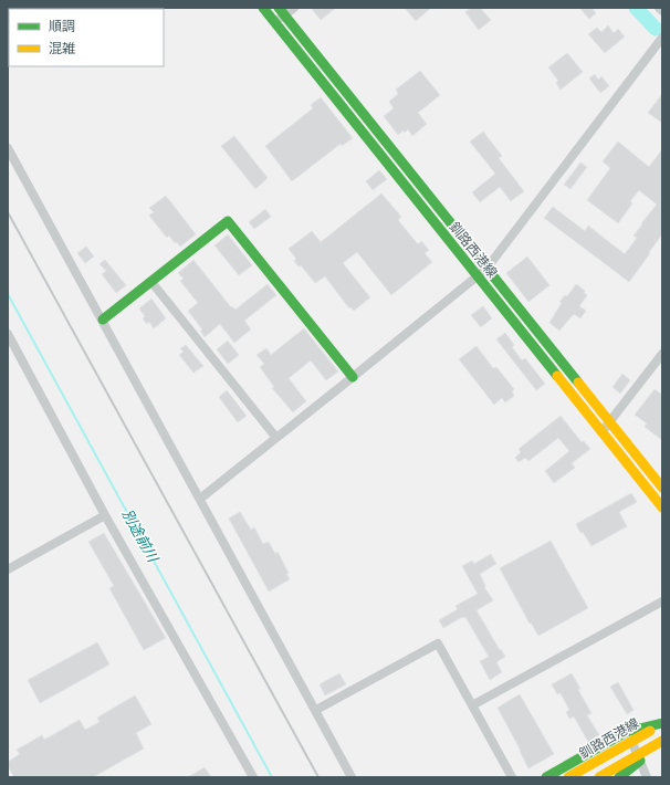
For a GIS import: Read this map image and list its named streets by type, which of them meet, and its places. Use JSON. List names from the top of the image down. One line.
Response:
{"streets":{"main road":["釧路西港線"]},"water":["別途前川"],"legend":["順調","混雑"]}
